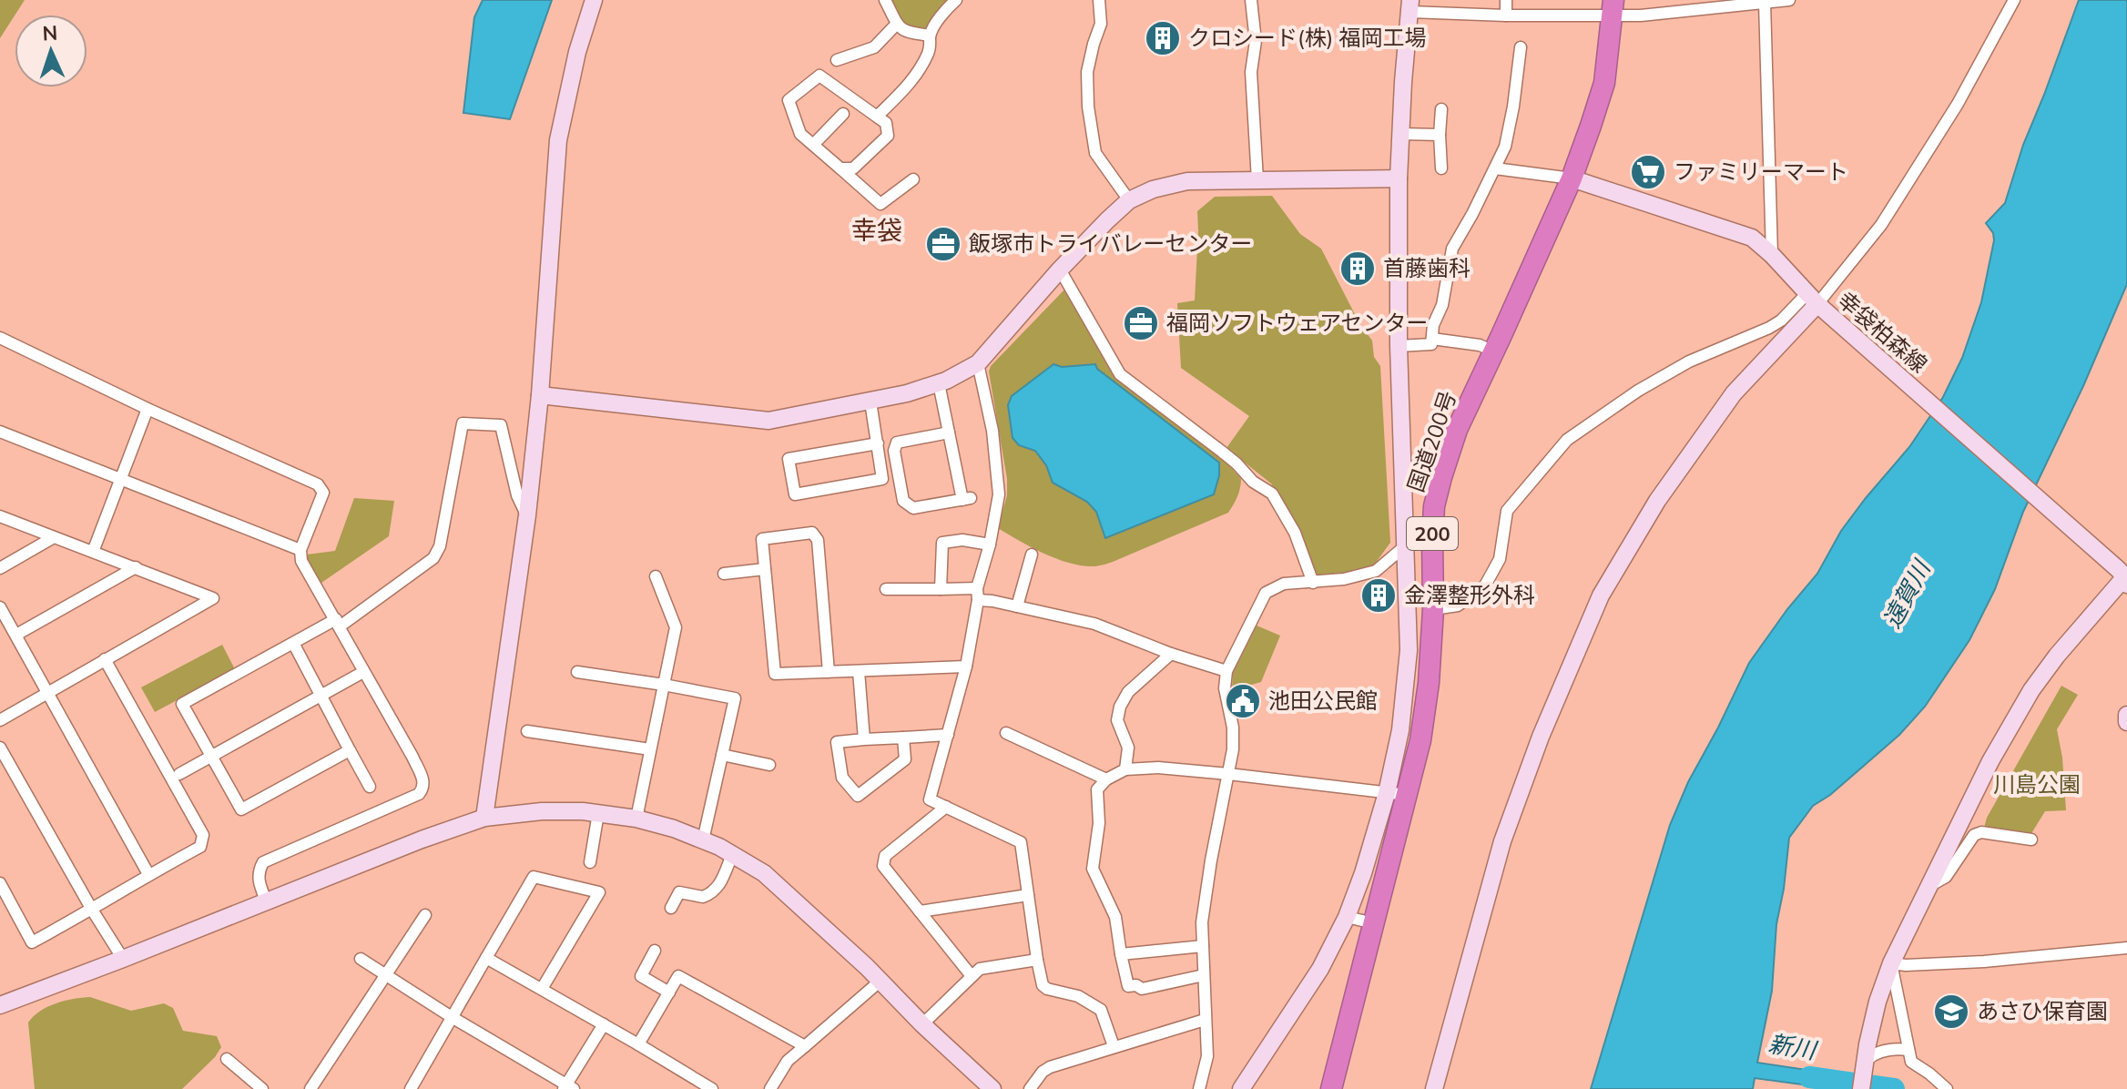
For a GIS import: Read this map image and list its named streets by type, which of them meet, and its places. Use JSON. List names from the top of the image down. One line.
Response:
{"streets":{"highway":["国道200号","200"],"street":["幸袋柏森線"]},"crossings":[["幸袋柏森線","国道200号"]],"districts":["幸袋"],"water":["遠賀川","新川"],"parks":["川島公園"],"places":{"building":["クロシード(株) 福岡工場","首藤歯科","金澤整形外科"],"supermarket":["ファミリーマート"],"office":["飯塚市トライバレーセンター","福岡ソフトウェアセンター"],"public building":["池田公民館"],"school or university":["あさひ保育園"]},"north":"top"}
